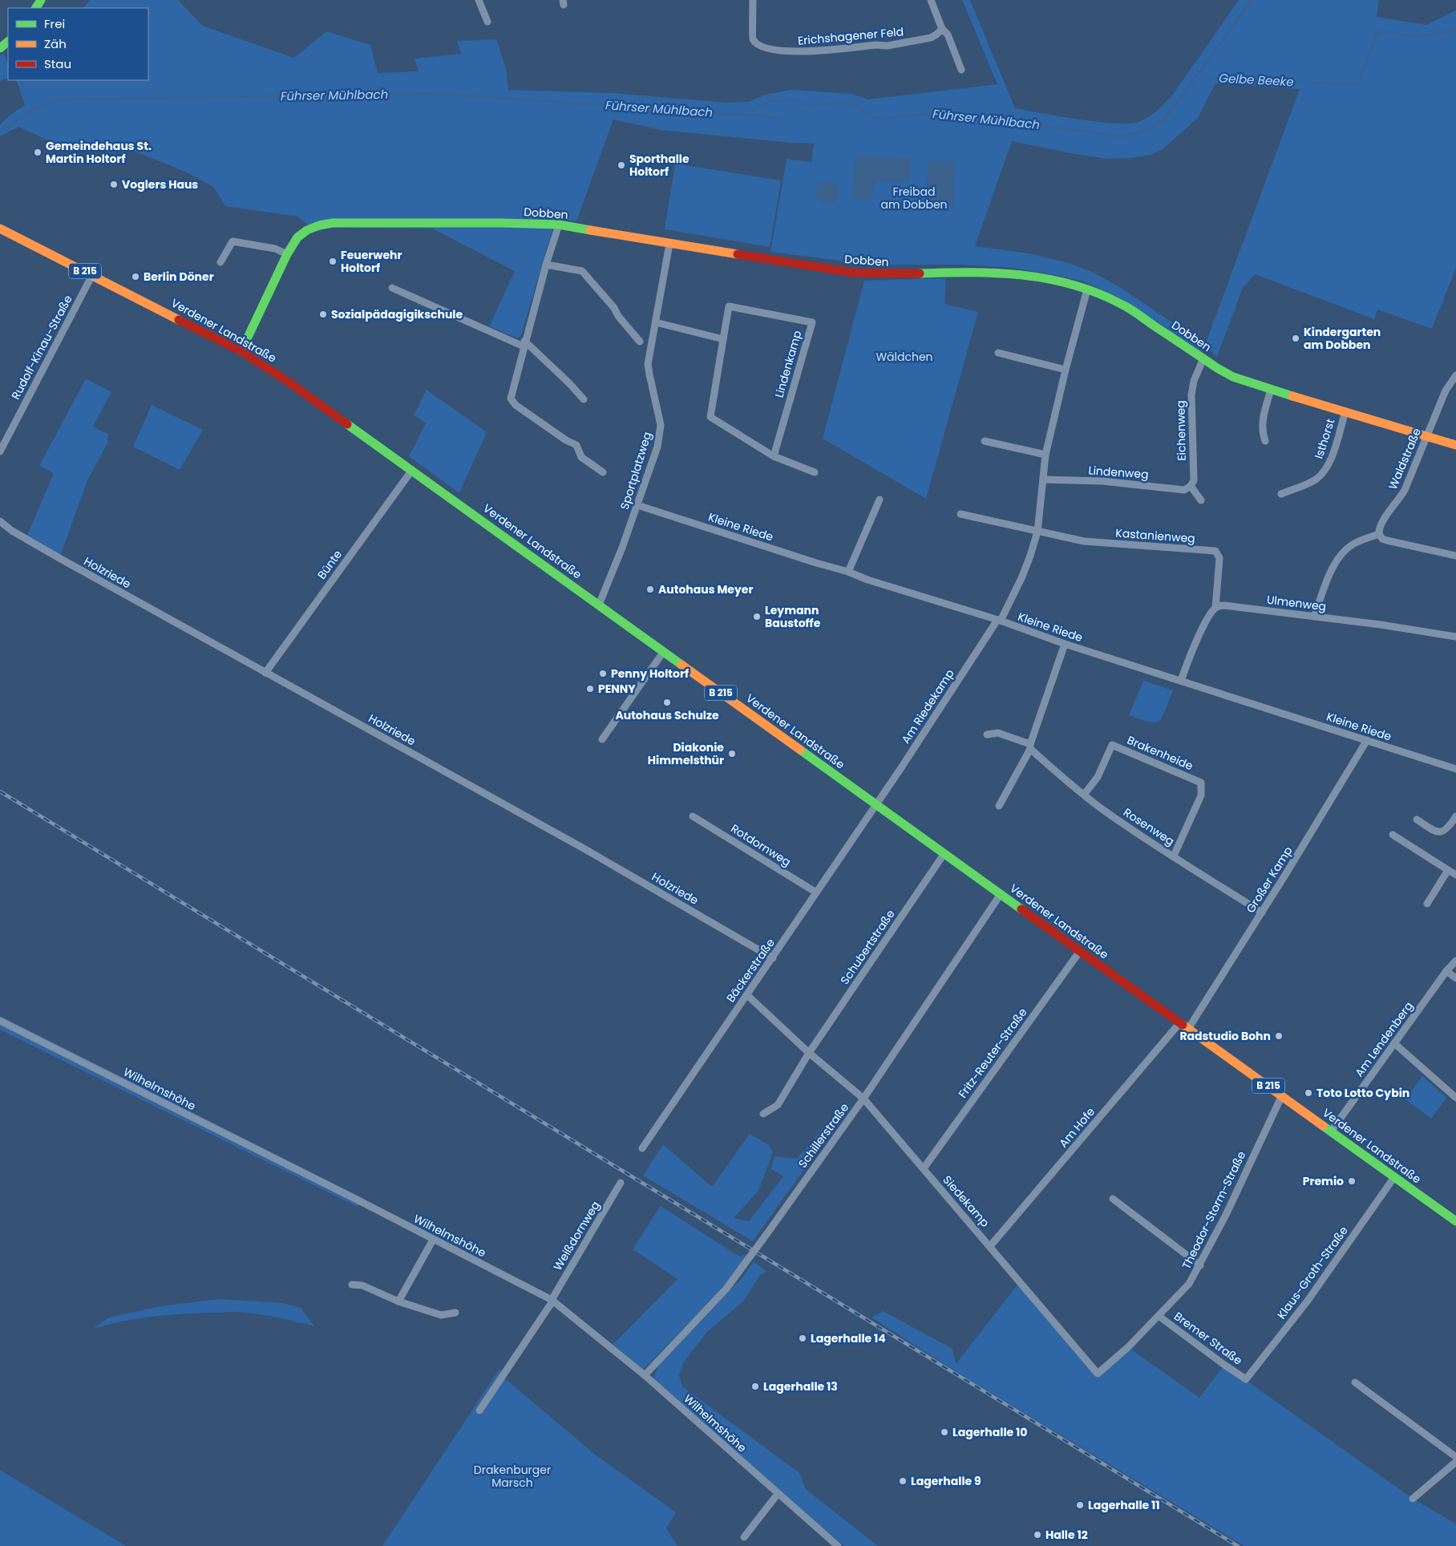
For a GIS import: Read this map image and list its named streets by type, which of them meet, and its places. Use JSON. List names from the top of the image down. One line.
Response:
{"streets":{"main road":["Dobben","B 215","Verdener Landstraße"],"street":["Erichshagener Feld","Rudolf-Kinau-Straße","Lindenkamp","Eichenweg","Isthorst","Waldstraße","Sportplatzweg","Lindenweg","Kleine Riede","Kastanienweg","Bünte","Holzriede","Ulmenweg","Am Riedekamp","Brakenheide","Rosenweg","Rotdornweg","Großer Kamp","Schubertstraße","Bäckerstraße","Am Lendenberg","Fritz-Reuter-Straße","Wilhelmshöhe","Am Hofe","Schillerstraße","Siedekamp","Theodor-Storm-Straße","Weißdornweg","Klaus-Groth-Straße","Bremer Straße"]},"crossings":[["Dobben","Verdener Landstraße"],["Dobben","Eichenweg"],["Dobben","Isthorst"],["Dobben","Waldstraße"],["Dobben","Sportplatzweg"],["Dobben","Am Riedekamp"],["Verdener Landstraße","Rudolf-Kinau-Straße"],["Verdener Landstraße","Sportplatzweg"],["Verdener Landstraße","Bünte"],["Verdener Landstraße","Am Riedekamp"],["Verdener Landstraße","Großer Kamp"],["Verdener Landstraße","Schubertstraße"],["Verdener Landstraße","Bäckerstraße"],["Verdener Landstraße","Am Lendenberg"],["Verdener Landstraße","Fritz-Reuter-Straße"],["Verdener Landstraße","Am Hofe"],["Verdener Landstraße","Schillerstraße"],["Verdener Landstraße","Theodor-Storm-Straße"],["Verdener Landstraße","Klaus-Groth-Straße"],["Eichenweg","Lindenweg"],["Sportplatzweg","Kleine Riede"],["Lindenweg","Am Riedekamp"],["Kleine Riede","Am Riedekamp"],["Kleine Riede","Großer Kamp"],["Kastanienweg","Ulmenweg"],["Kastanienweg","Am Riedekamp"],["Bünte","Holzriede"],["Holzriede","Bäckerstraße"],["Am Riedekamp","Bäckerstraße"],["Brakenheide","Rosenweg"],["Rosenweg","Großer Kamp"],["Rotdornweg","Bäckerstraße"],["Schubertstraße","Siedekamp"],["Bäckerstraße","Siedekamp"],["Fritz-Reuter-Straße","Siedekamp"],["Wilhelmshöhe","Schillerstraße"],["Wilhelmshöhe","Weißdornweg"],["Am Hofe","Siedekamp"],["Schillerstraße","Siedekamp"],["Siedekamp","Theodor-Storm-Straße"],["Theodor-Storm-Straße","Bremer Straße"],["Klaus-Groth-Straße","Bremer Straße"]],"water":["Gelbe Beeke","Führser Mühlbach"],"parks":["Freibad am Dobben","Wäldchen","Drakenburger Marsch"],"places":["Gemeindehaus St. Martin Holtorf","Sporthalle Holtorf","Voglers Haus","Feuerwehr Holtorf","Berlin Döner","Sozialpädagigikschule","Kindergarten am Dobben","Autohaus Meyer","Leymann Baustoffe","Penny Holtorf","PENNY","Autohaus Schulze","Diakonie Himmelsthür","Radstudio Bohn","Toto Lotto Cybin","Premio","Lagerhalle 14","Lagerhalle 13","Lagerhalle 10","Lagerhalle 9","Lagerhalle 11","Halle 12"],"legend":["Frei","Zäh","Stau"]}
